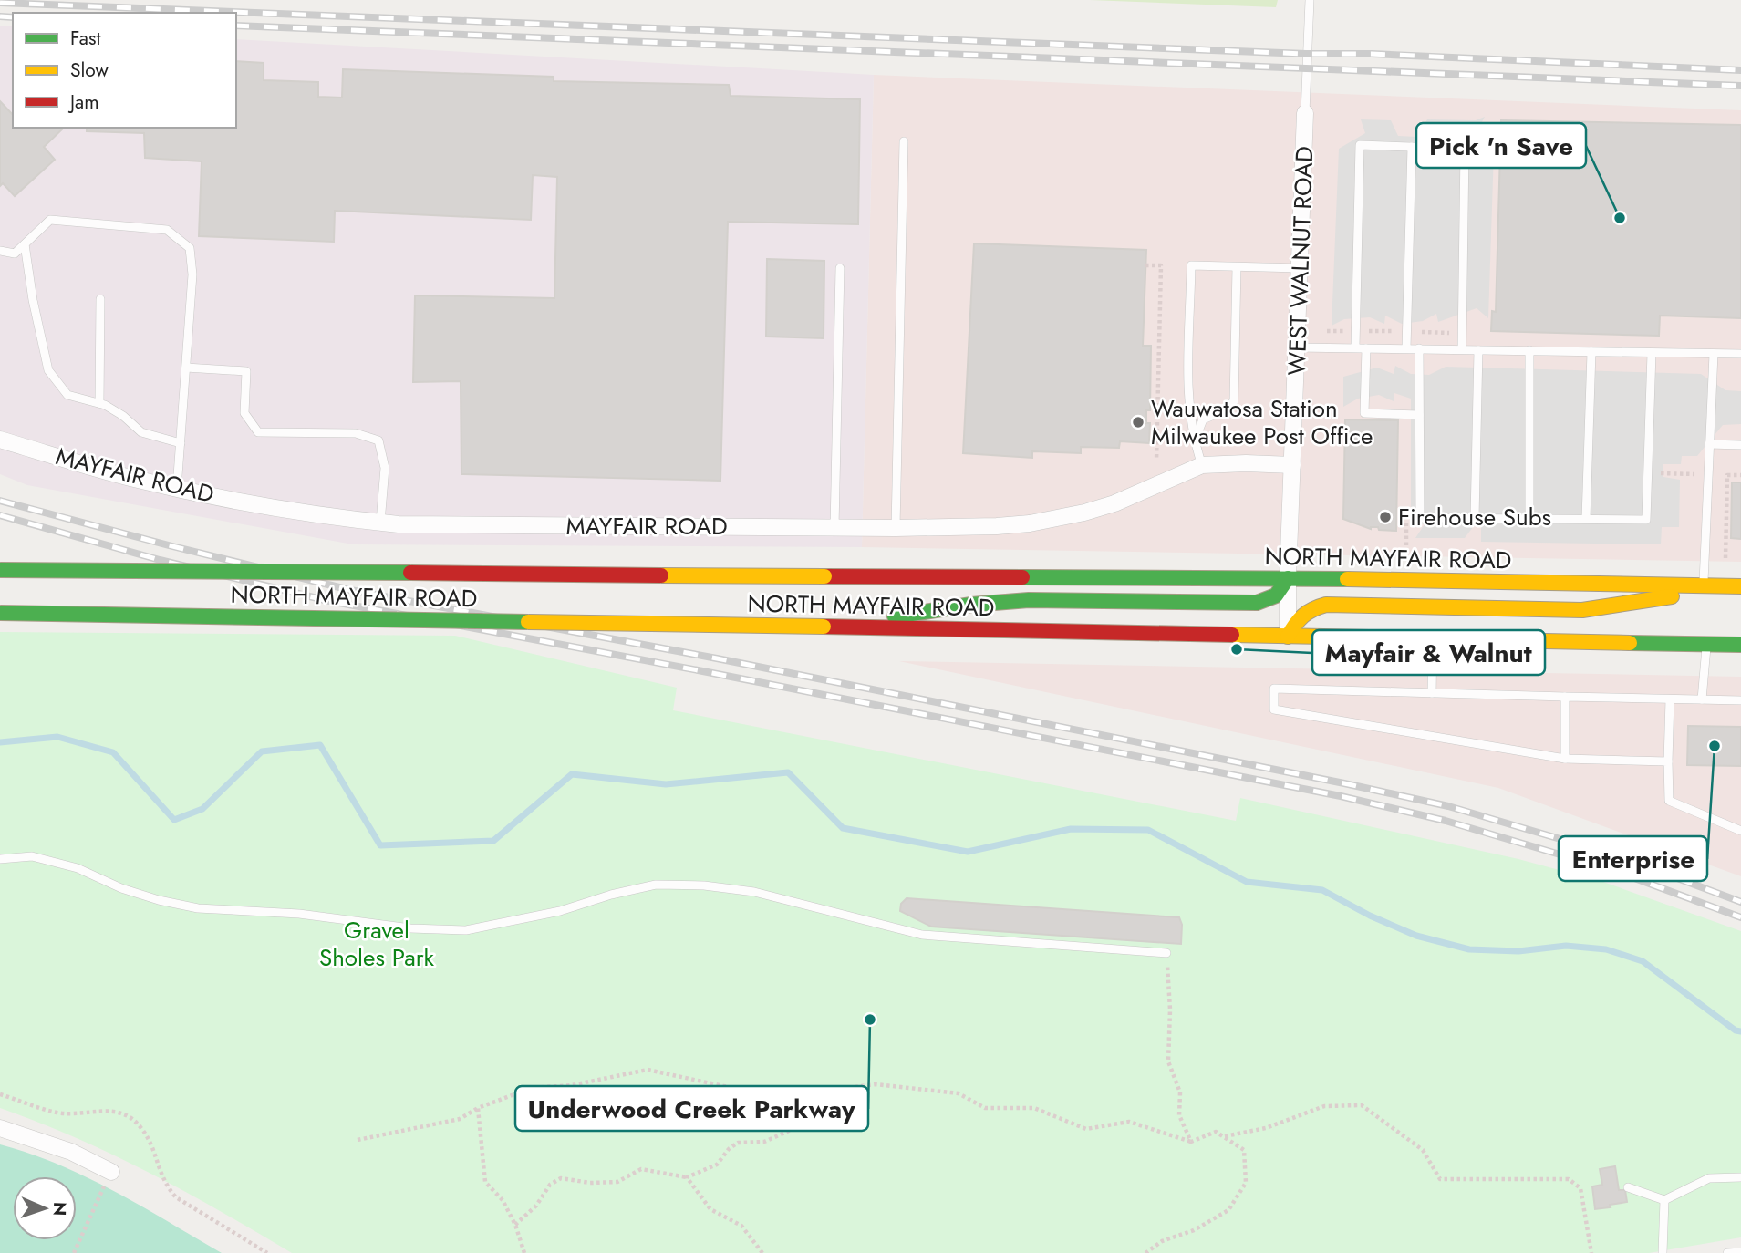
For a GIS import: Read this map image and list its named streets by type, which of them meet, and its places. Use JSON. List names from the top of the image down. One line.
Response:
{"streets":{"main road":["NORTH MAYFAIR ROAD"],"street":["WEST WALNUT ROAD","MAYFAIR ROAD"]},"crossings":[["WEST WALNUT ROAD","MAYFAIR ROAD"],["WEST WALNUT ROAD","NORTH MAYFAIR ROAD"]],"parks":["Gravel Sholes Park"],"places":["Pick 'n Save","Wauwatosa Station Milwaukee Post Office","Firehouse Subs","Mayfair & Walnut","Enterprise","Underwood Creek Parkway"],"legend":["Fast","Slow","Jam"],"north":"right"}
